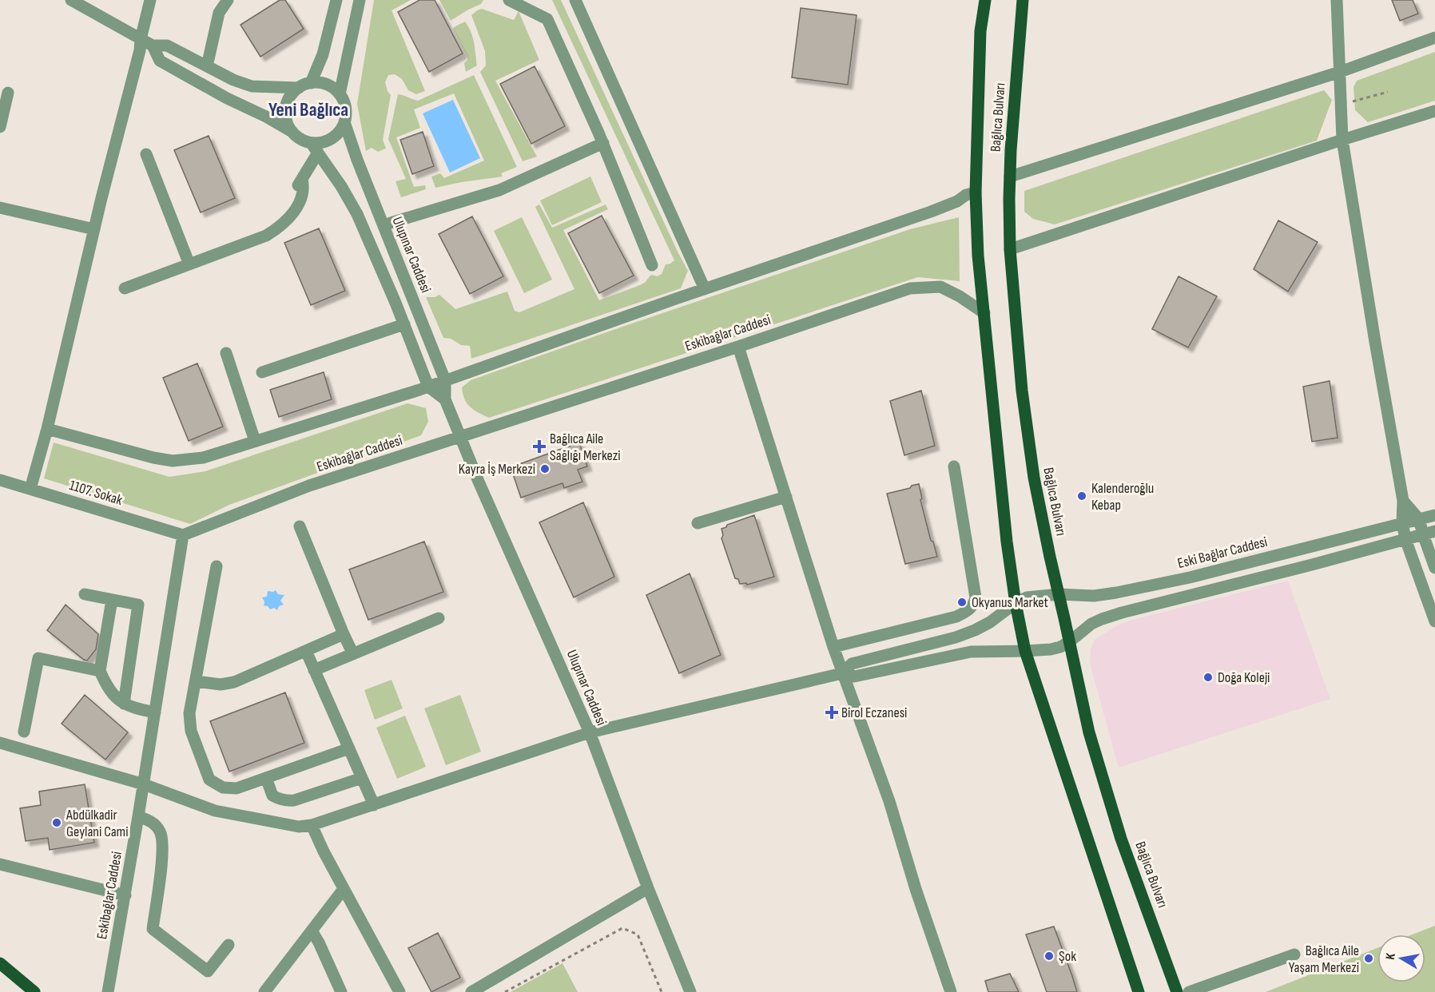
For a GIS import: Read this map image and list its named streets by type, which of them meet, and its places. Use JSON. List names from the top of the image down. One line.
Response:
{"streets":{"main road":["Bağlıca Bulvarı"],"street":["Ulupınar Caddesi","Eskibağlar Caddesi","1107. Sokak","Eski Bağlar Caddesi"]},"crossings":[["Bağlıca Bulvarı","Eskibağlar Caddesi"],["Bağlıca Bulvarı","Eski Bağlar Caddesi"],["Ulupınar Caddesi","Eskibağlar Caddesi"],["Eskibağlar Caddesi","1107. Sokak"]],"districts":["Yeni Bağlıca"],"places":{"health":["Bağlıca Aile Sağlığı Merkezi","Birol Eczanesi"],"other":["Kayra İş Merkezi","Kalenderoğlu Kebap","Okyanus Market","Doğa Koleji","Abdülkadir Geylani Cami","Şok","Bağlıca Aile Yaşam Merkezi"]},"north":"left"}
